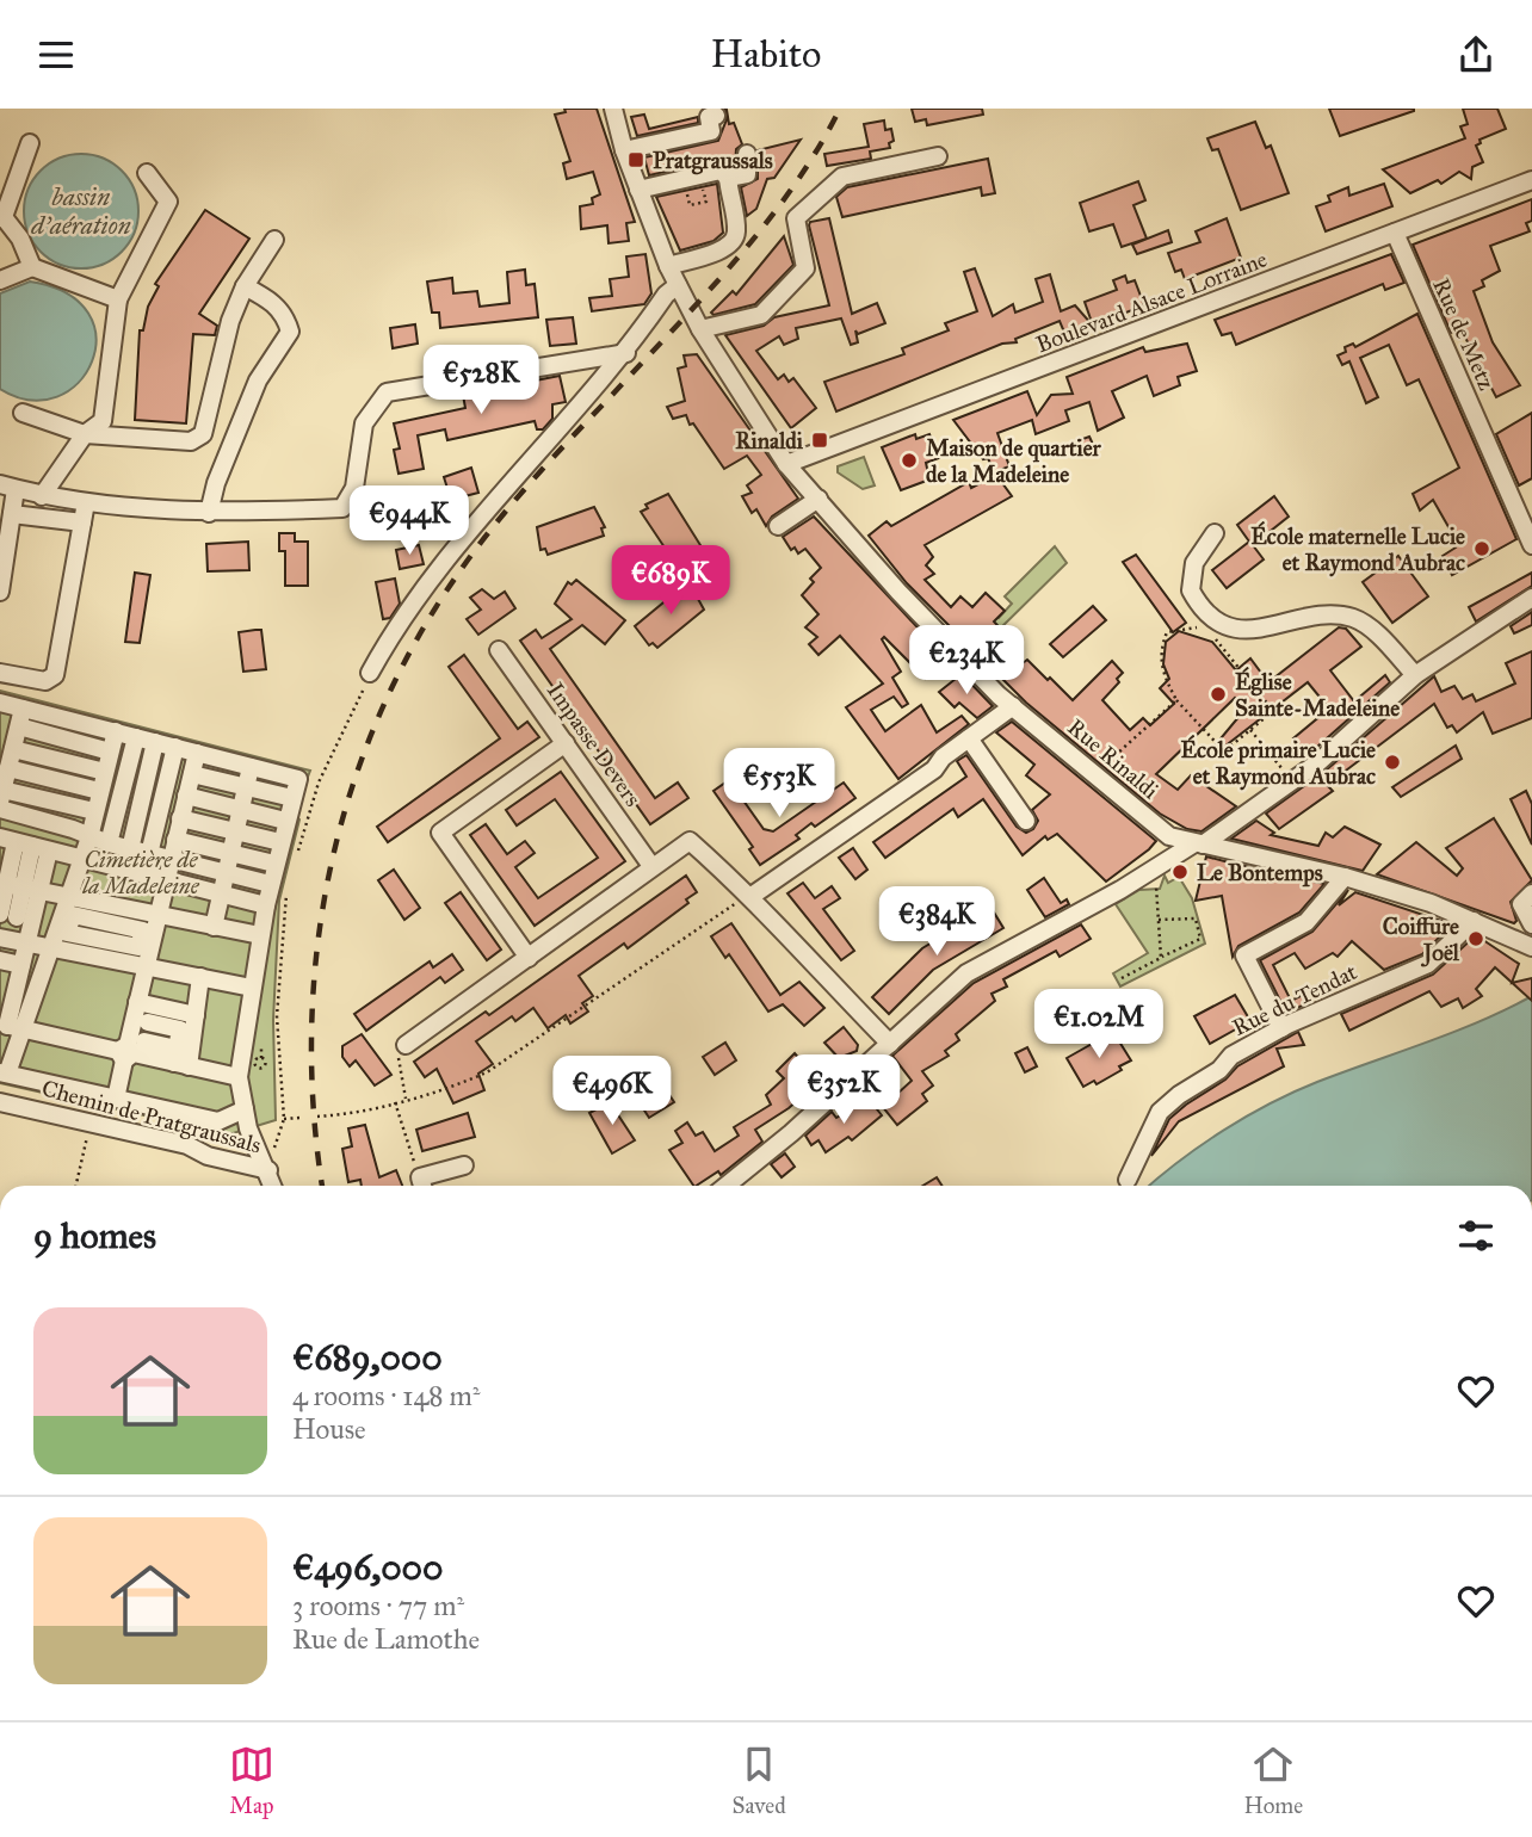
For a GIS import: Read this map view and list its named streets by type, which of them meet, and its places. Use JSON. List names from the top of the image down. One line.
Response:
{"streets":{"street":["Boulevard Alsace Lorraine","Rue de Metz","Impasse Devers","Rue Rinaldi","Rue du Tendat","Chemin de Pratgraussals"]},"crossings":[["Boulevard Alsace Lorraine","Rue de Metz"],["Boulevard Alsace Lorraine","Rue Rinaldi"],["Rue Rinaldi","Rue du Tendat"]],"water":["bassin d'aération"],"parks":["Cimetière de la Madeleine"],"places":{"transit":["Pratgraussals","Rinaldi"],"other":["Maison de quartier de la Madeleine","École maternelle Lucie et Raymond Aubrac","Église Sainte-Madeleine","École primaire Lucie et Raymond Aubrac","Le Bontemps","Coiffure Joël"]},"page":{"header":"Habito","price":["€528K","€944K","€689K","€234K","€553K","€384K","€1.02M","€352K","€496K"],"heading":"9 homes","list":[{"name":"€689,000","note":"4 rooms · 148 m² · House"},{"name":"€496,000","note":"3 rooms · 77 m² · Rue de Lamothe"}],"tabs":["Map","Saved","Home"]}}
